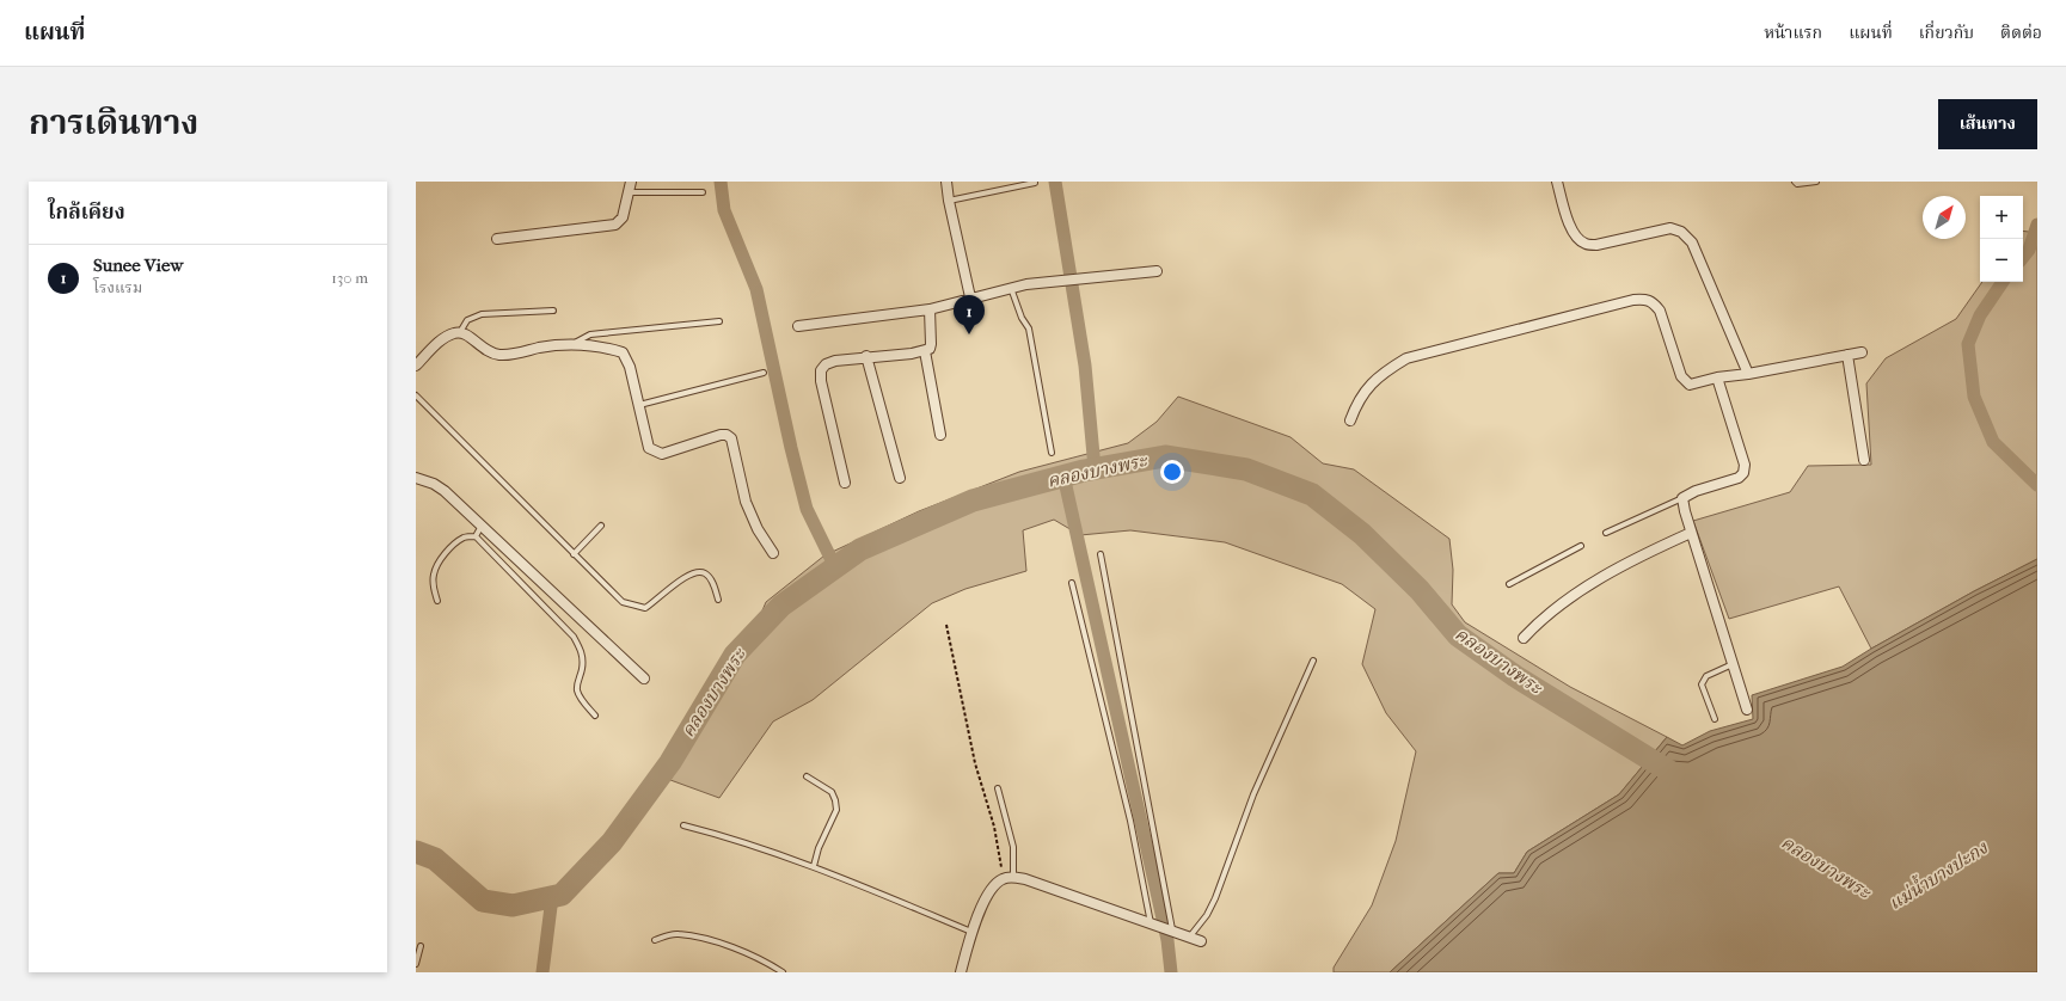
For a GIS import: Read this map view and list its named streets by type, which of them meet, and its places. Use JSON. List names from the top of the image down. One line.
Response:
{"water":["คลองบางพระ","แม่น้ำบางปะกง"],"north":"top right","page":{"header":"แผนที่","nav":["หน้าแรก","แผนที่","เกี่ยวกับ","ติดต่อ"],"title":"การเดินทาง","buttons":"เส้นทาง","heading":"ใกล้เคียง","map_buttons":["+","−"],"list":[{"mark":"1","name":"Sunee View","note":"โรงแรม","value":"130 m"}],"pins":"1"}}
